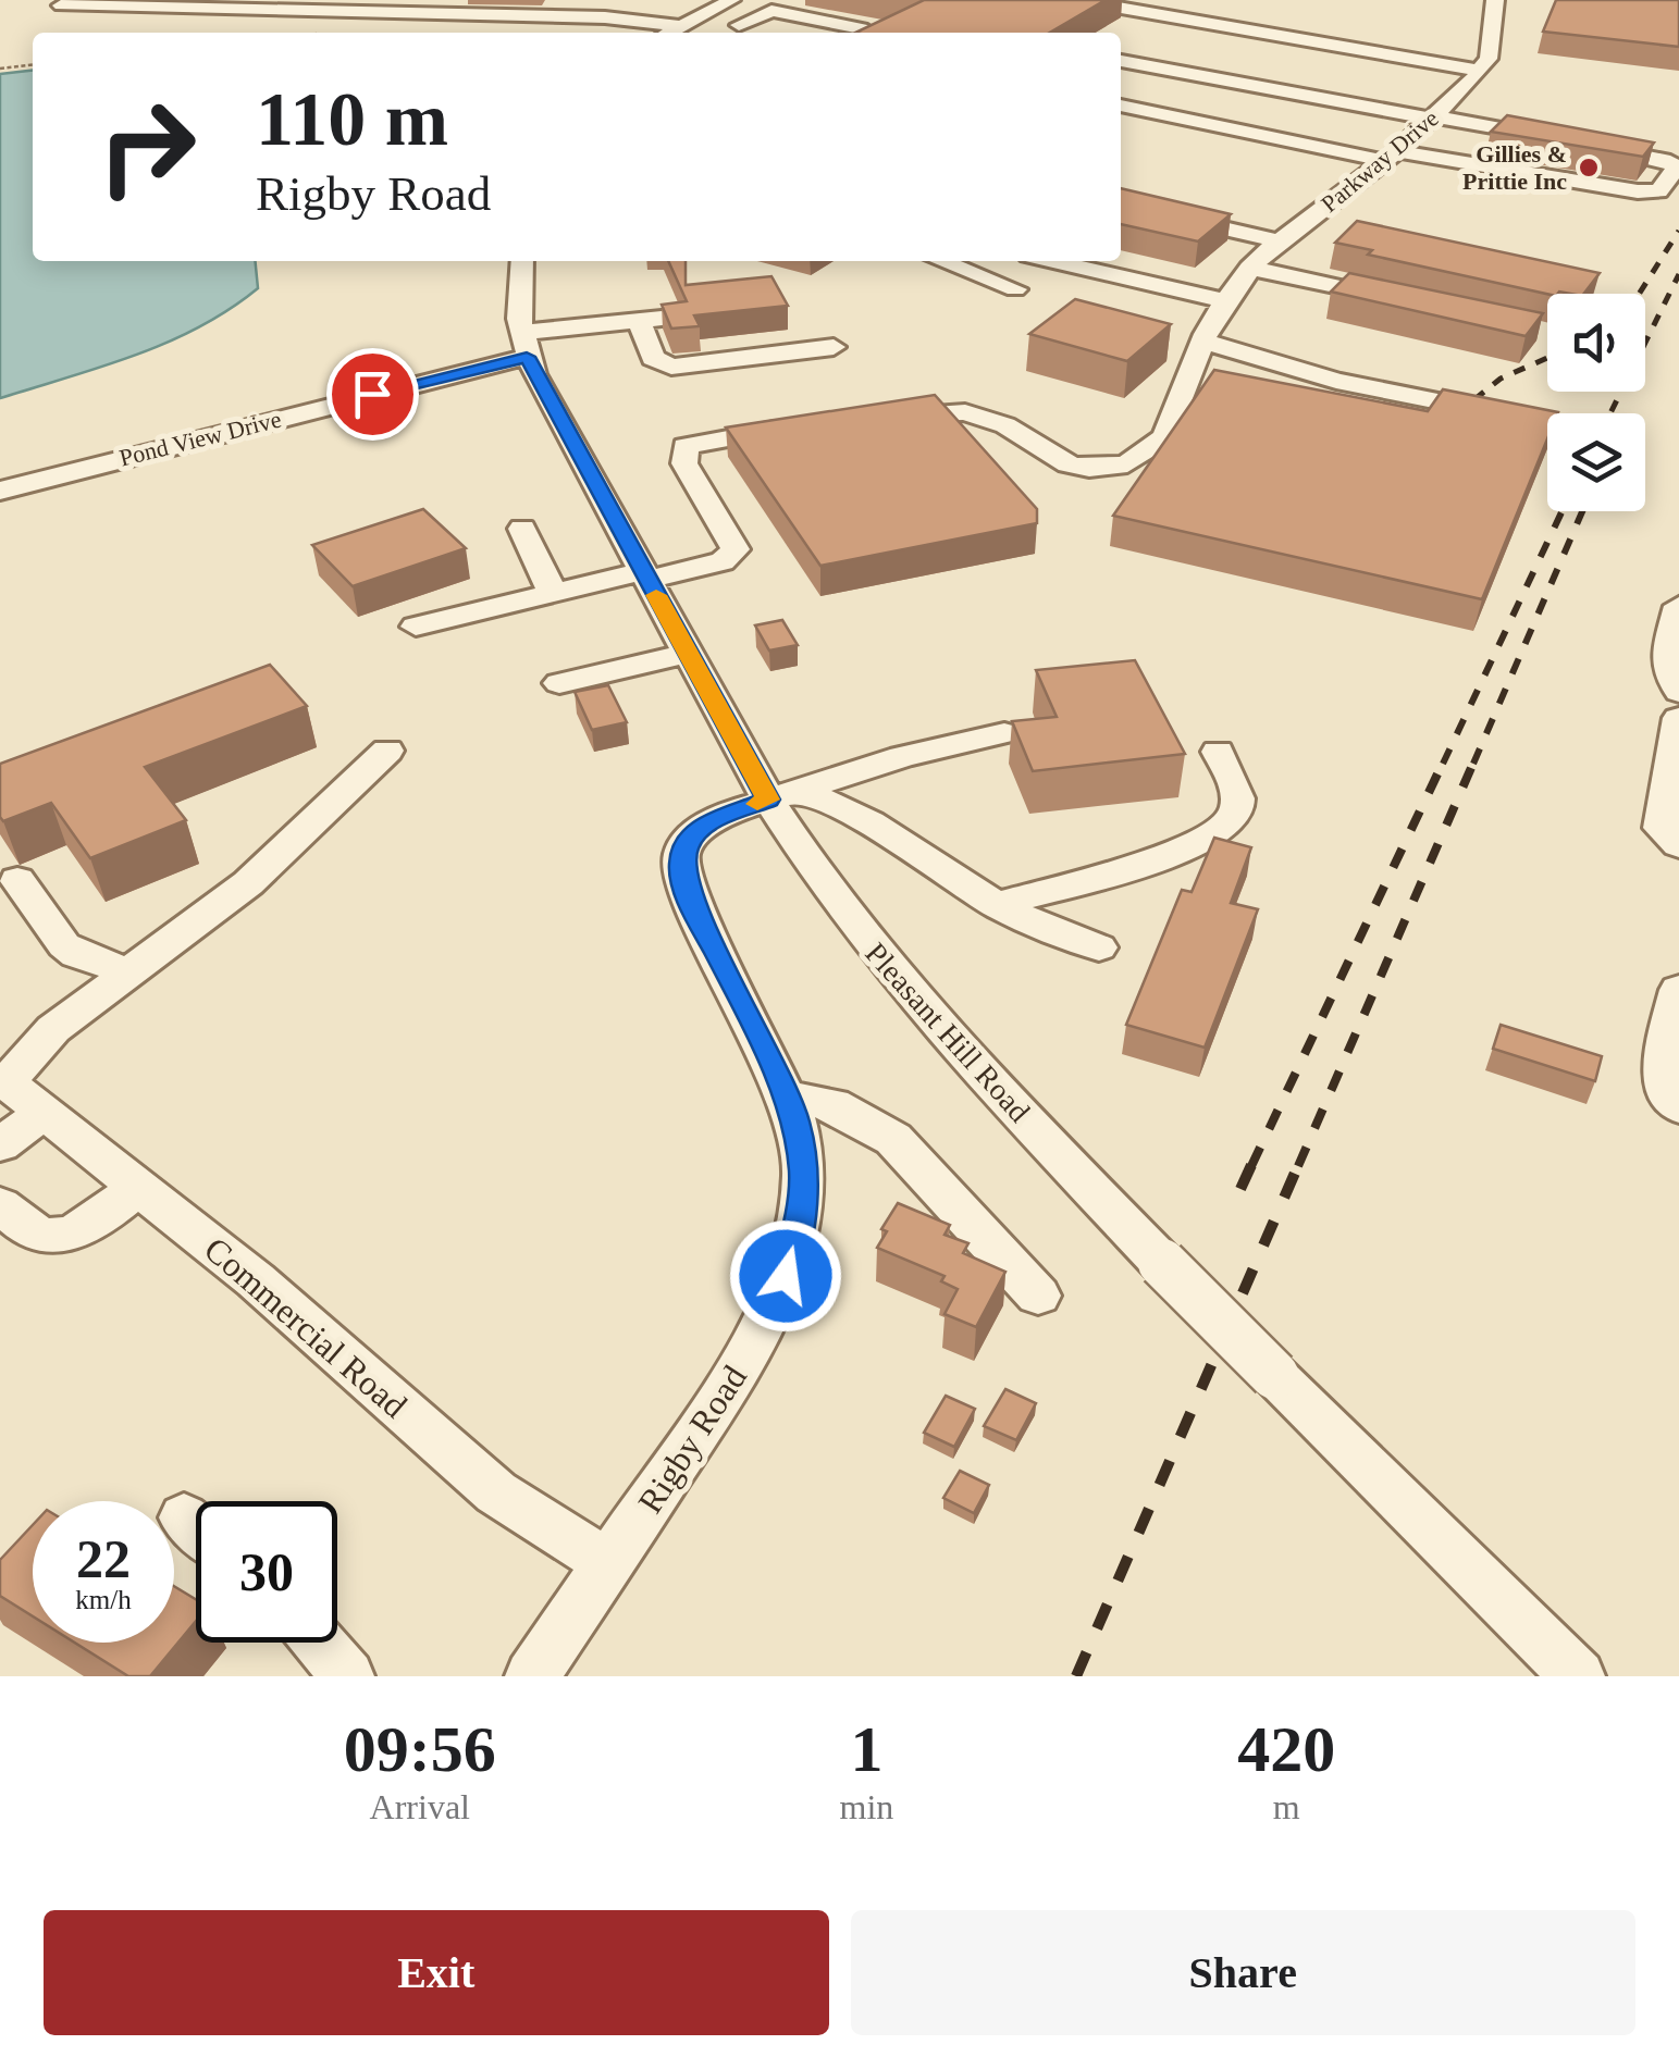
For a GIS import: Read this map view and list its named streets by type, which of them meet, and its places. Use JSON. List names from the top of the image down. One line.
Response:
{"streets":{"street":["Parkway Drive","Pond View Drive","Pleasant Hill Road","Commercial Road","Rigby Road"]},"crossings":[["Pond View Drive","Pleasant Hill Road"],["Pleasant Hill Road","Rigby Road"],["Commercial Road","Rigby Road"]],"places":["Gillies & Prittie Inc"],"page":{"turn":["110 m","Rigby Road"],"speed":"22 km/h","limit":"30","eta":["09:56","Arrival","1","min","420","m"],"buttons":["Exit","Share"]}}
